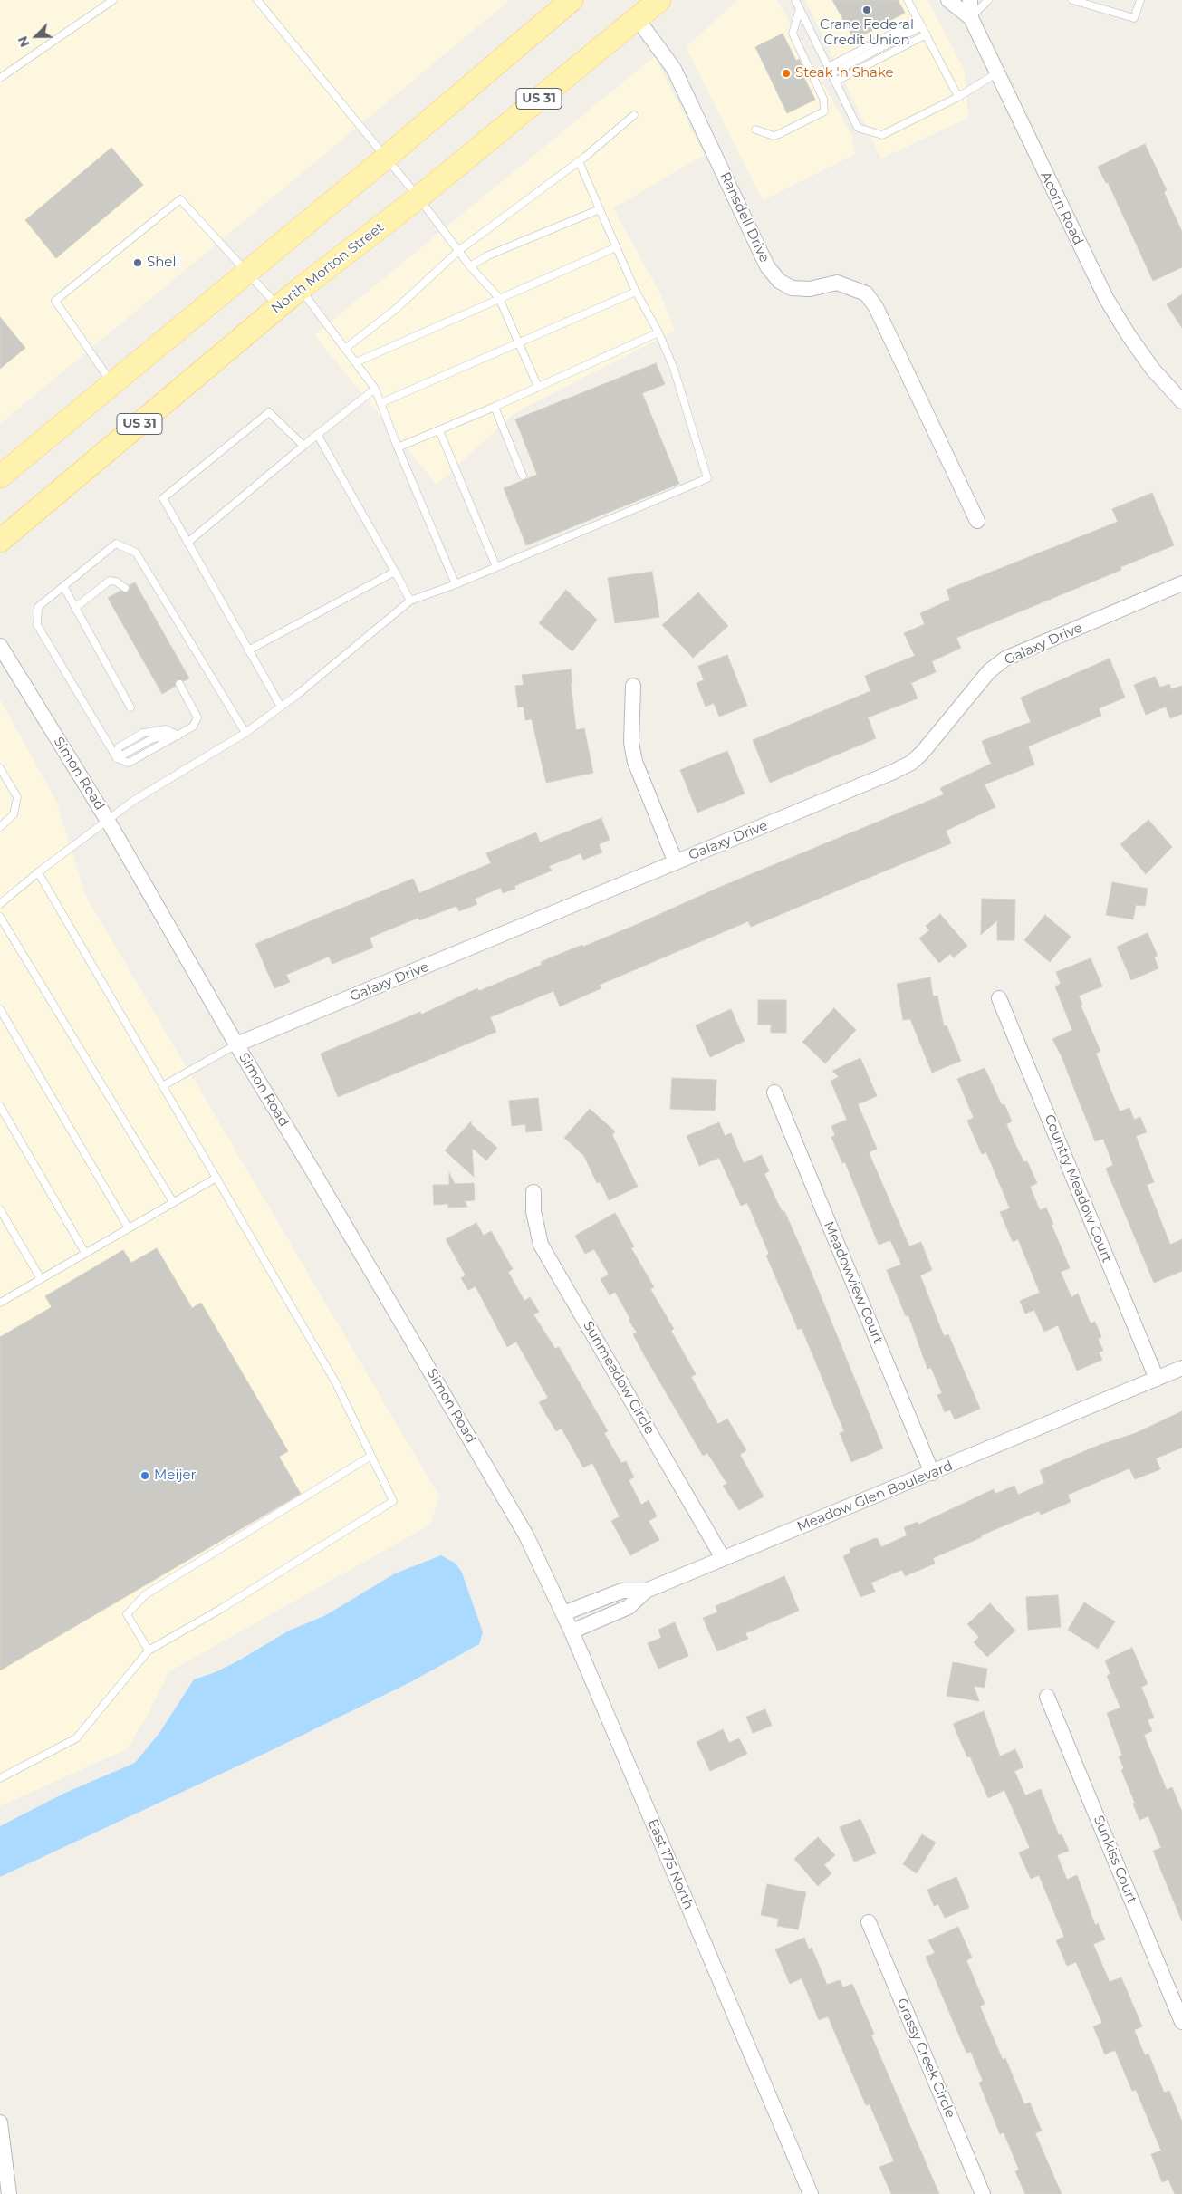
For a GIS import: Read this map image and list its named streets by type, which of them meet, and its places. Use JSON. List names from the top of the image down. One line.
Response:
{"streets":{"main road":["US 31","North Morton Street"],"street":["Acorn Road","Ransdell Drive","Galaxy Drive","Simon Road","Country Meadow Court","Meadowview Court","Sunmeadow Circle","Meadow Glen Boulevard","Sunkiss Court","East 175 North","Grassy Creek Circle"]},"crossings":[["Ransdell Drive","North Morton Street"],["Galaxy Drive","Simon Road"],["Simon Road","East 175 North"],["Country Meadow Court","Meadow Glen Boulevard"],["Meadowview Court","Meadow Glen Boulevard"],["Sunmeadow Circle","Meadow Glen Boulevard"],["Meadow Glen Boulevard","East 175 North"]],"places":["Crane Federal Credit Union","Steak 'n Shake","Shell","Meijer"],"north":"bottom left"}
